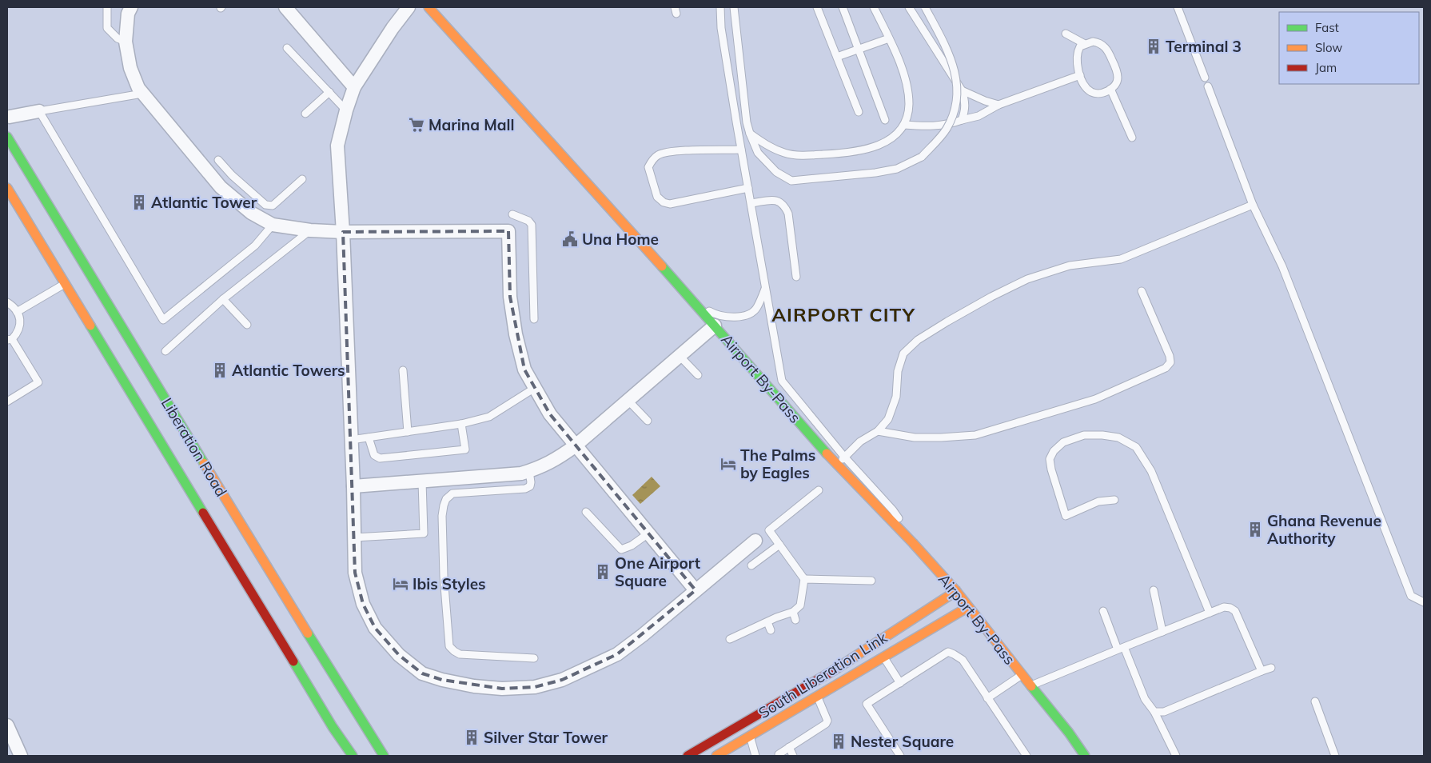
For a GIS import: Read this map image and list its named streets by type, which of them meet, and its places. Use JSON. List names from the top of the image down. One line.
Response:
{"streets":{"main road":["Airport By-Pass","Liberation Road","South Liberation Link"]},"crossings":[["Airport By-Pass","South Liberation Link"]],"districts":["AIRPORT CITY"],"places":{"building":["Terminal 3","Atlantic Tower","Atlantic Towers","Ghana Revenue Authority","One Airport Square","Silver Star Tower","Nester Square"],"supermarket":["Marina Mall"],"public building":["Una Home"],"hotel":["The Palms by Eagles","Ibis Styles"]},"legend":["Fast","Slow","Jam"]}
